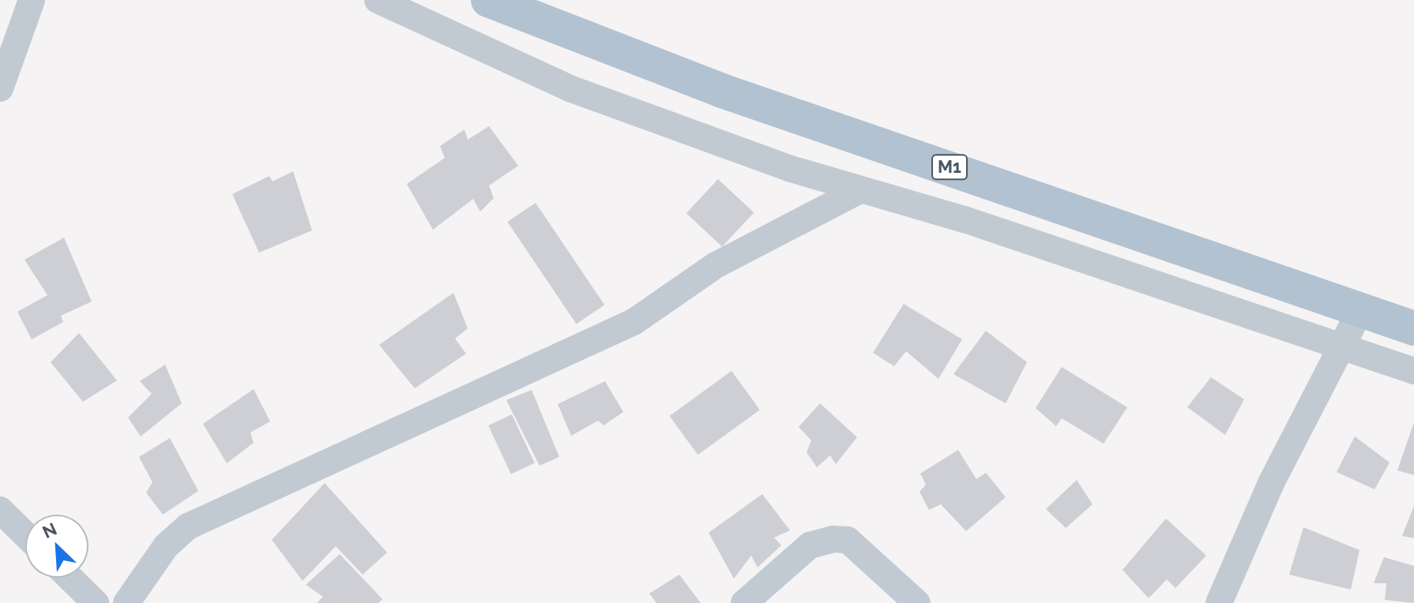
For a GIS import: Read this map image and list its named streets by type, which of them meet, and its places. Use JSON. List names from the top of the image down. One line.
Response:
{"streets":{"main road":["M1"]},"north":"top left"}
